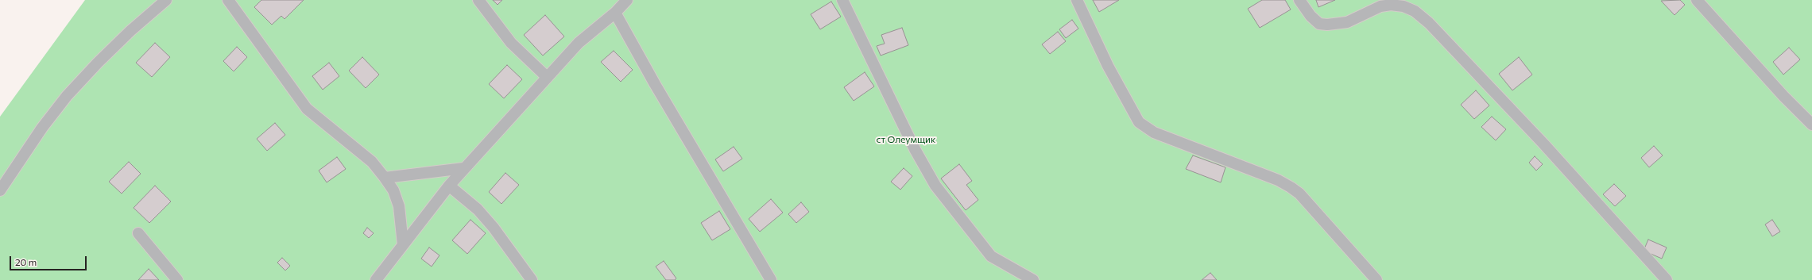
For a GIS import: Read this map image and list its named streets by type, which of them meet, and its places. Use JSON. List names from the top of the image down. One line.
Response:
{"parks":["ст Олеумщик"],"scale_bar":"20 m"}
